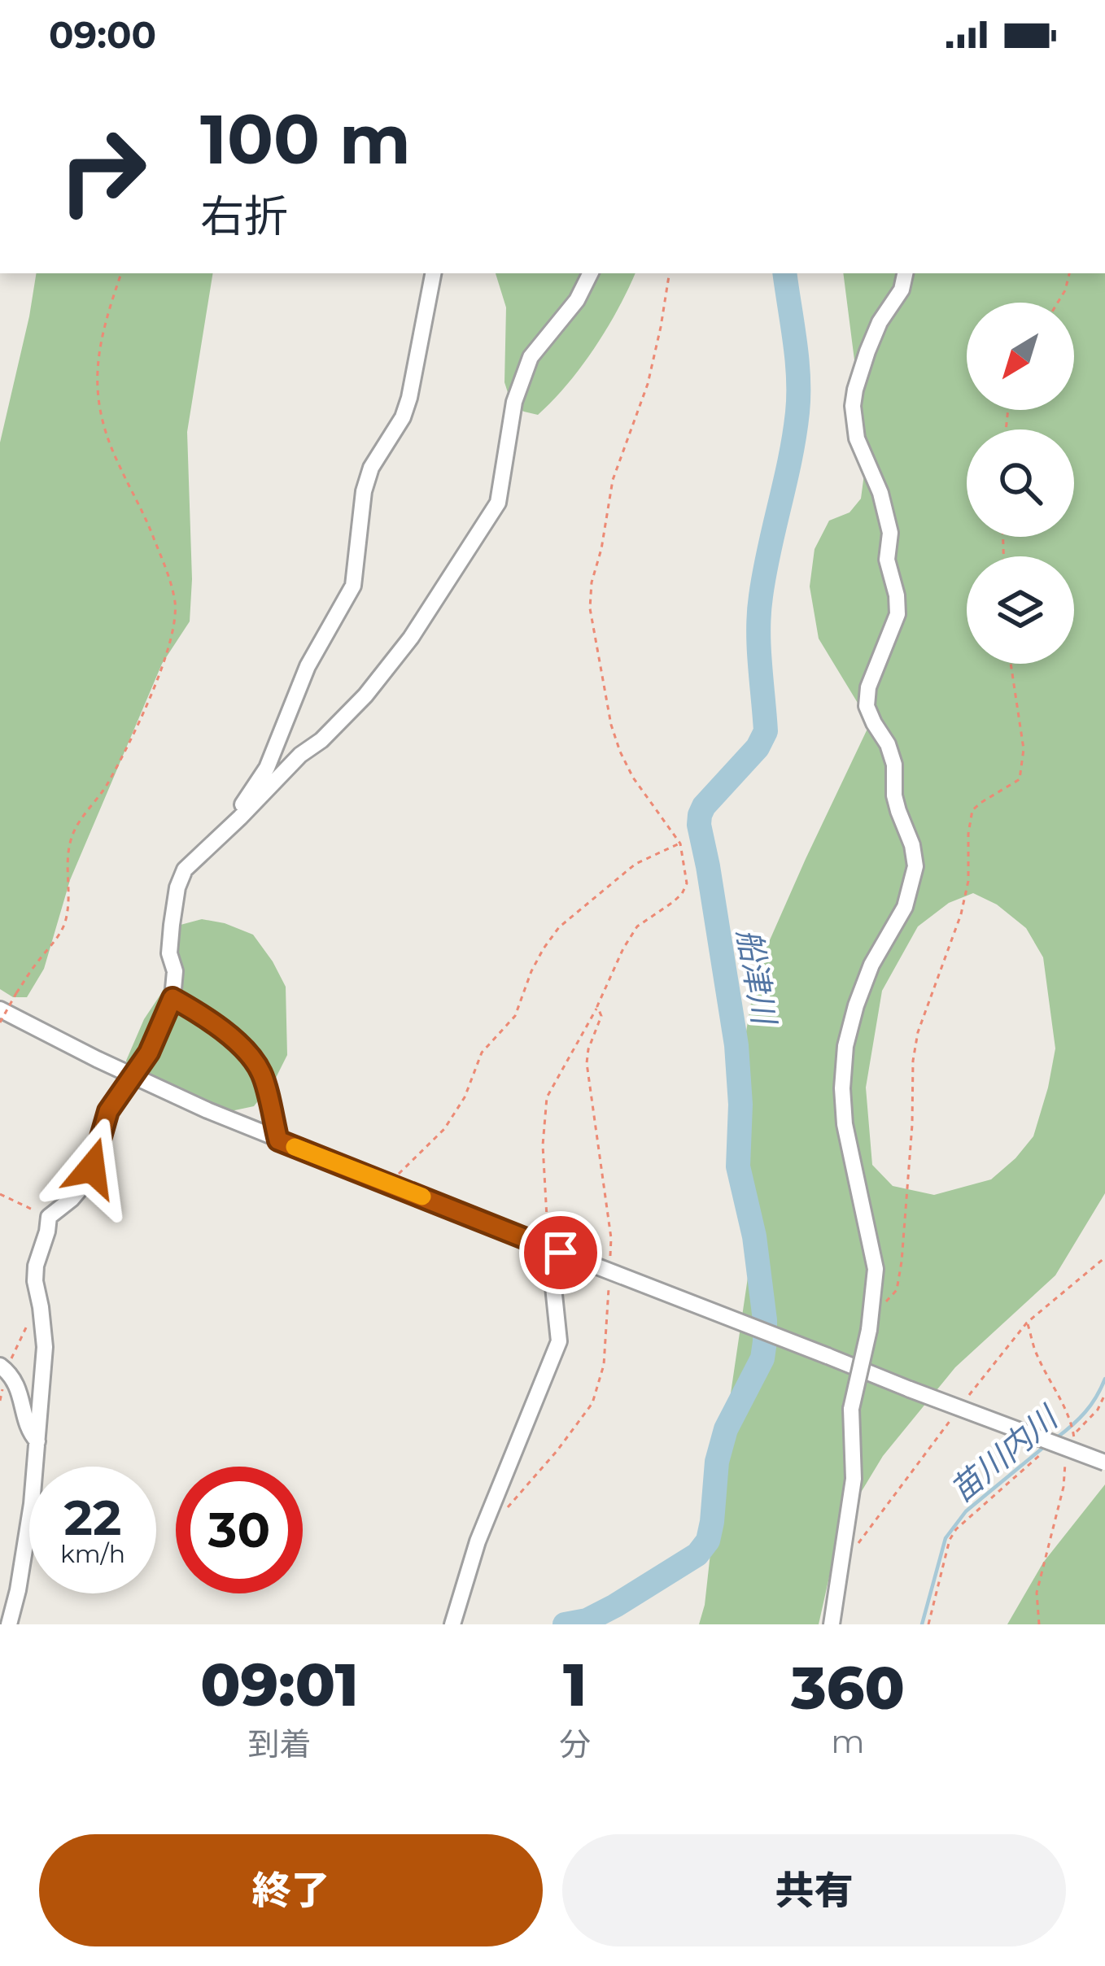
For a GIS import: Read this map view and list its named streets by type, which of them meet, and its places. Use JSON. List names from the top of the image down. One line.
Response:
{"water":["船津川","苗川内川"],"north":"bottom left","page":{"status":"09:00","turn":["100 m","右折"],"speed":"22 km/h","limit":"30","eta":["09:01","到着","1","分","360","m"],"buttons":["終了","共有"]}}
